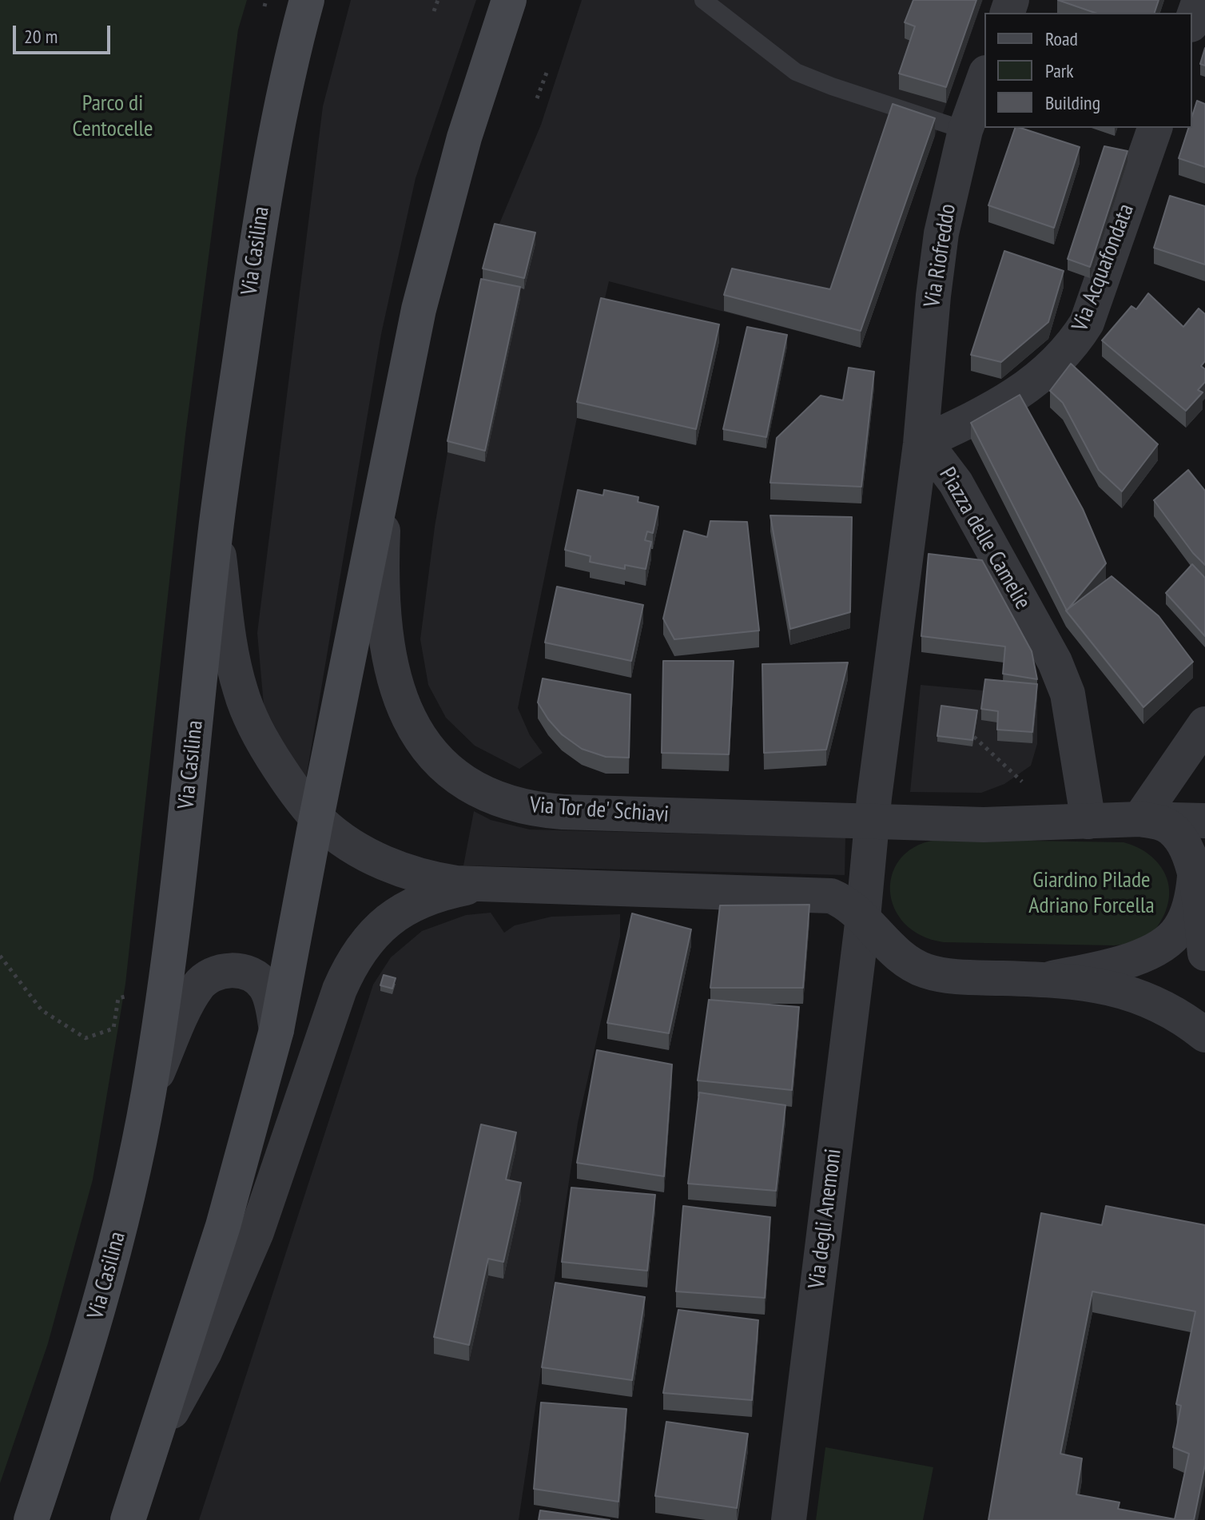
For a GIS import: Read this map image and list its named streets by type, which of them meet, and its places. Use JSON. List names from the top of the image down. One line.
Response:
{"streets":{"main road":["Via Casilina"],"street":["Via Riofreddo","Via Acquafondata","Piazza delle Camelie","Via Tor de' Schiavi","Via degli Anemoni"]},"crossings":[["Via Riofreddo","Via Acquafondata"],["Via Riofreddo","Piazza delle Camelie"],["Via Acquafondata","Piazza delle Camelie"],["Piazza delle Camelie","Via Tor de' Schiavi"],["Piazza delle Camelie","Via degli Anemoni"]],"parks":["Parco di Centocelle","Giardino Pilade Adriano Forcella"],"legend":["Road","Park","Building"],"scale_bar":"20 m"}
